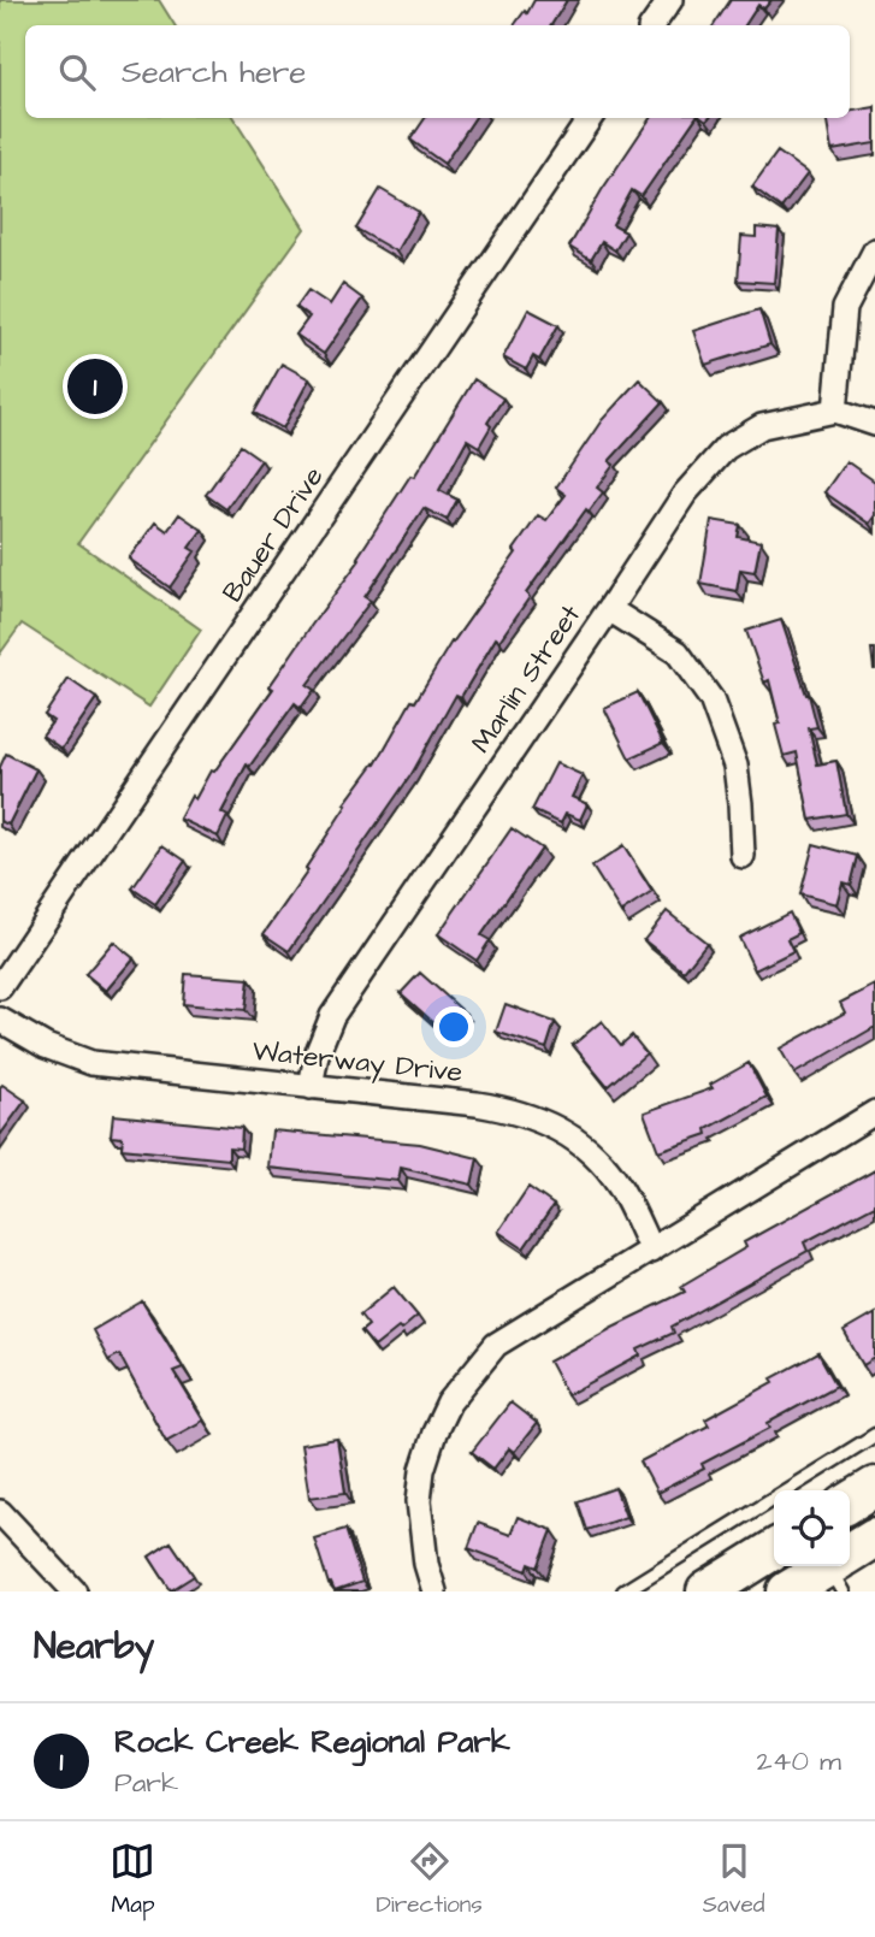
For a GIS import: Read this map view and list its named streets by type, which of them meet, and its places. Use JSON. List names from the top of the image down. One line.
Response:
{"streets":{"street":["Bauer Drive","Marlin Street","Waterway Drive"]},"crossings":[["Marlin Street","Waterway Drive"]],"page":{"search":"Search here","pins":"1","heading":"Nearby","list":[{"mark":"1","name":"Rock Creek Regional Park","note":"Park","value":"240 m"}],"nav":["Map","Directions","Saved"]}}
